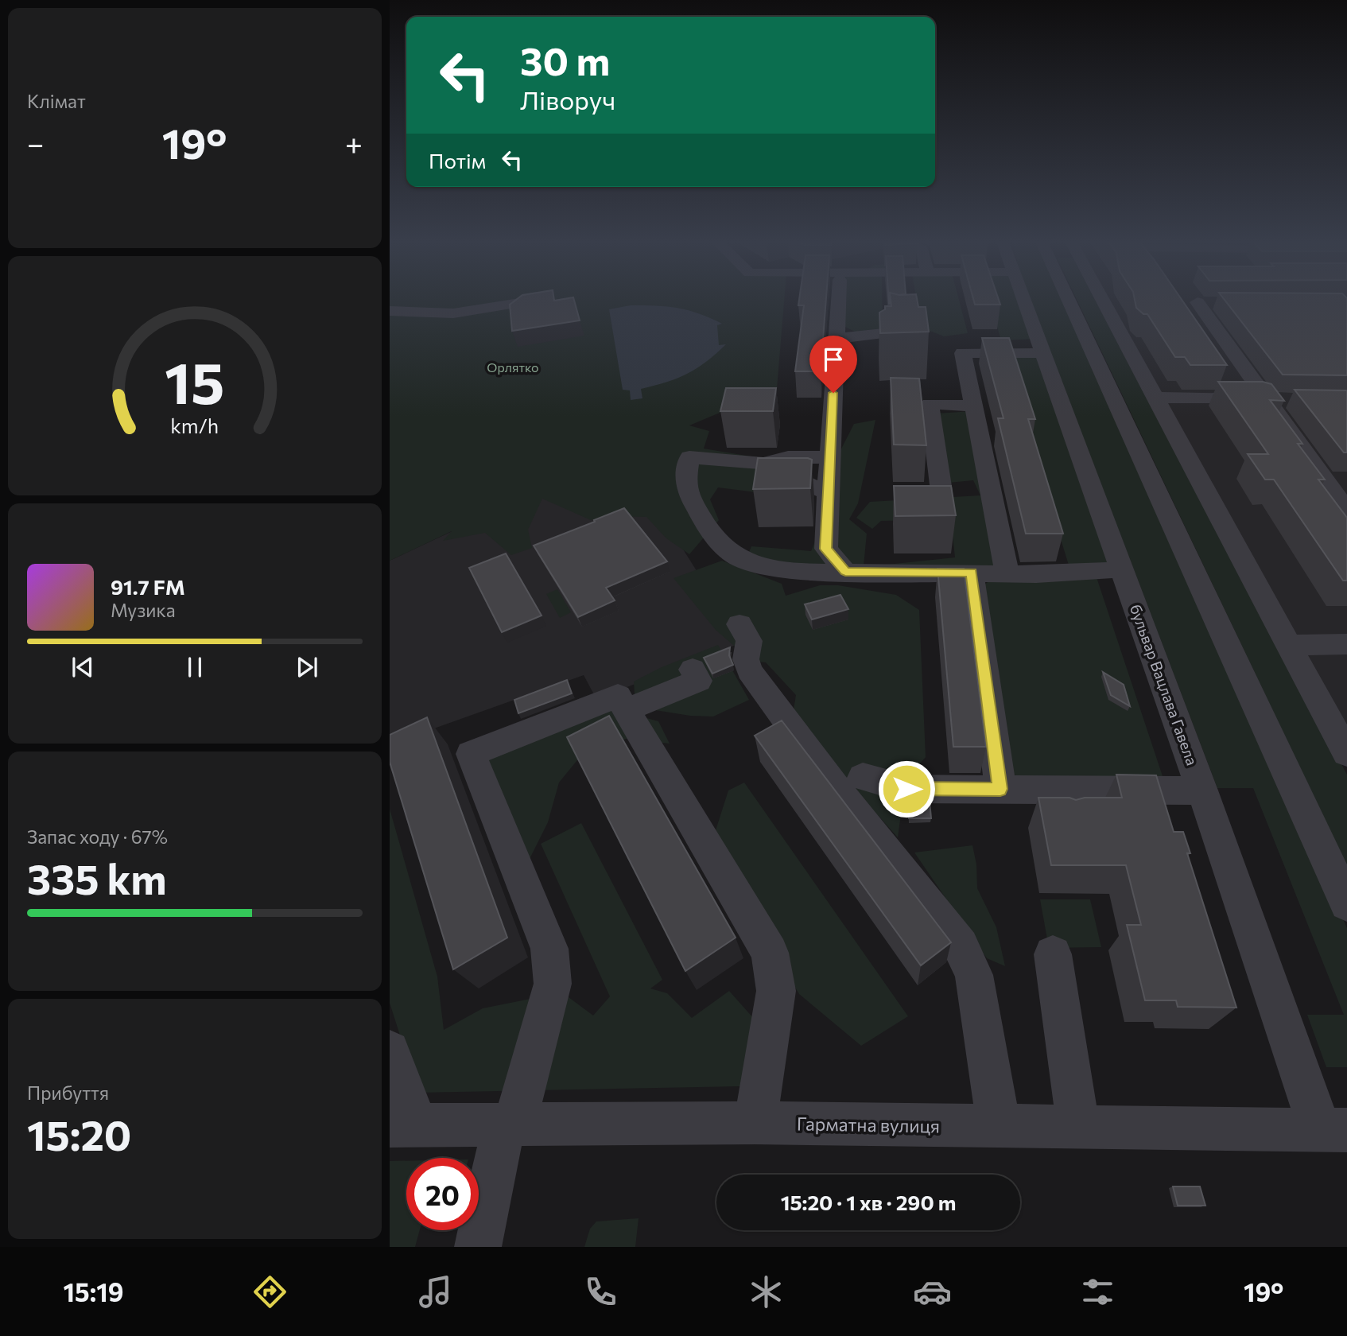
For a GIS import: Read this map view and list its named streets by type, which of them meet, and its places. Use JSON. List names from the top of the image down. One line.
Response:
{"streets":{"street":["бульвар Вацлава Гавела","Гарматна вулиця"]},"crossings":[["бульвар Вацлава Гавела","Гарматна вулиця"]],"parks":["Орлятко"],"page":{"tile":["Клімат",["Запас ходу · 67%","335 km"],["Прибуття","15:20"]],"turn":["30 m","Ліворуч"],"heat":["−","19°","+"],"then":"Потім","song":["91.7 FM","Музика"],"limit":"20","trip":"15:20 · 1 хв · 290 m","tabs":["15:19","19°"],"gauge":["15","km/h"]}}
